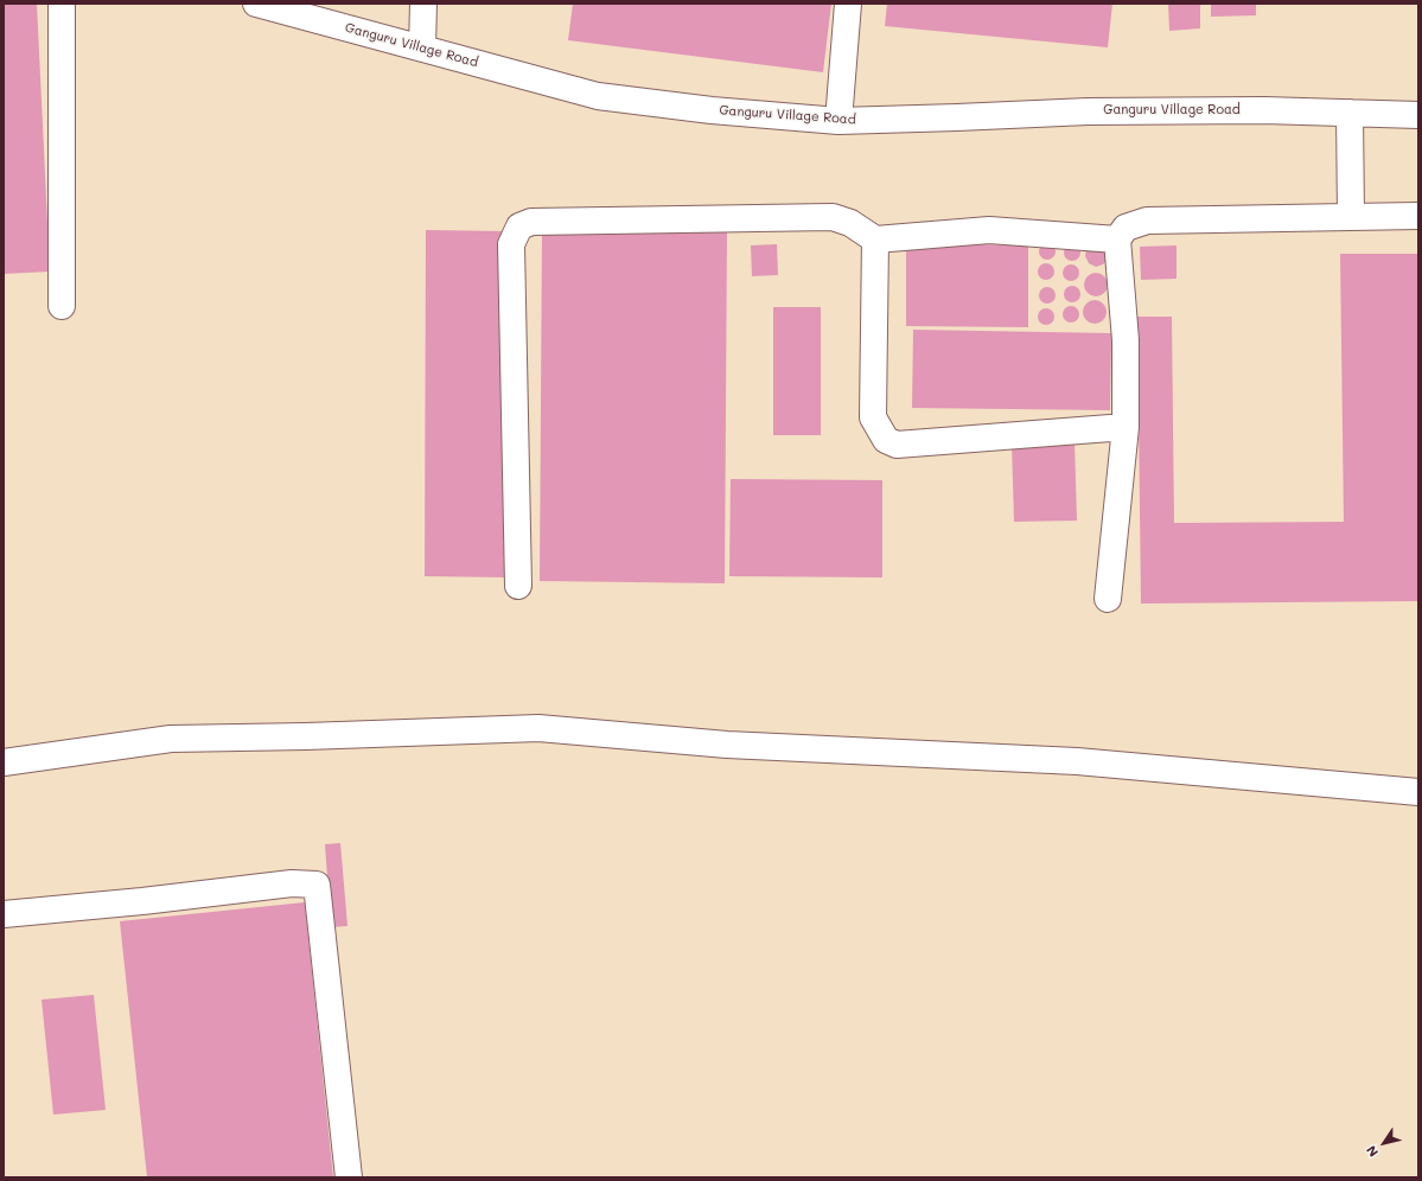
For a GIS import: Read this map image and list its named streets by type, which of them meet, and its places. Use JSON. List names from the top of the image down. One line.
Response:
{"streets":{"street":["Ganguru Village Road"]},"north":"bottom left"}
